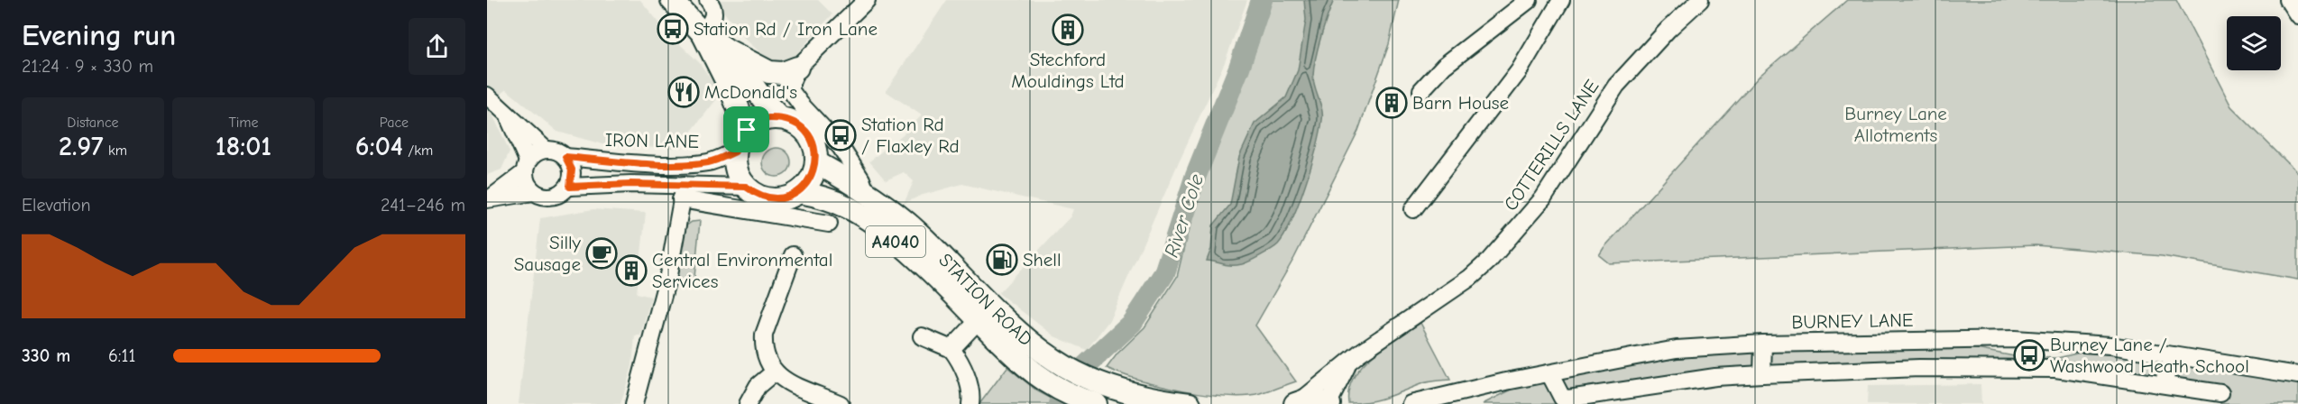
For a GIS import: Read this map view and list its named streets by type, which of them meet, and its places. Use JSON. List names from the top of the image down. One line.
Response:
{"streets":{"main road":["A4040","STATION ROAD"],"street":["IRON LANE","COTTERILLS LANE","BURNEY LANE"]},"crossings":[["IRON LANE","A4040"],["A4040","STATION ROAD"]],"water":["River Cole"],"parks":["Burney Lane Allotments"],"places":{"bus stop":["Station Rd / Iron Lane","Station Rd / Flaxley Rd","Burney Lane / Washwood Heath School"],"building":["Stechford Mouldings Ltd","Barn House","Central Environmental Services"],"restaurant":["McDonald's"],"cafe":["Silly Sausage"],"fuel station":["Shell"]},"page":{"heading":["Evening run","21:24 · 9 × 330 m"],"stats":[["Distance","2.97 km"],["Time","18:01"],["Pace","6:04 /km"]],"chart":["Elevation","241–246 m"],"list":[{"name":"330 m","note":"6:11"}]}}
